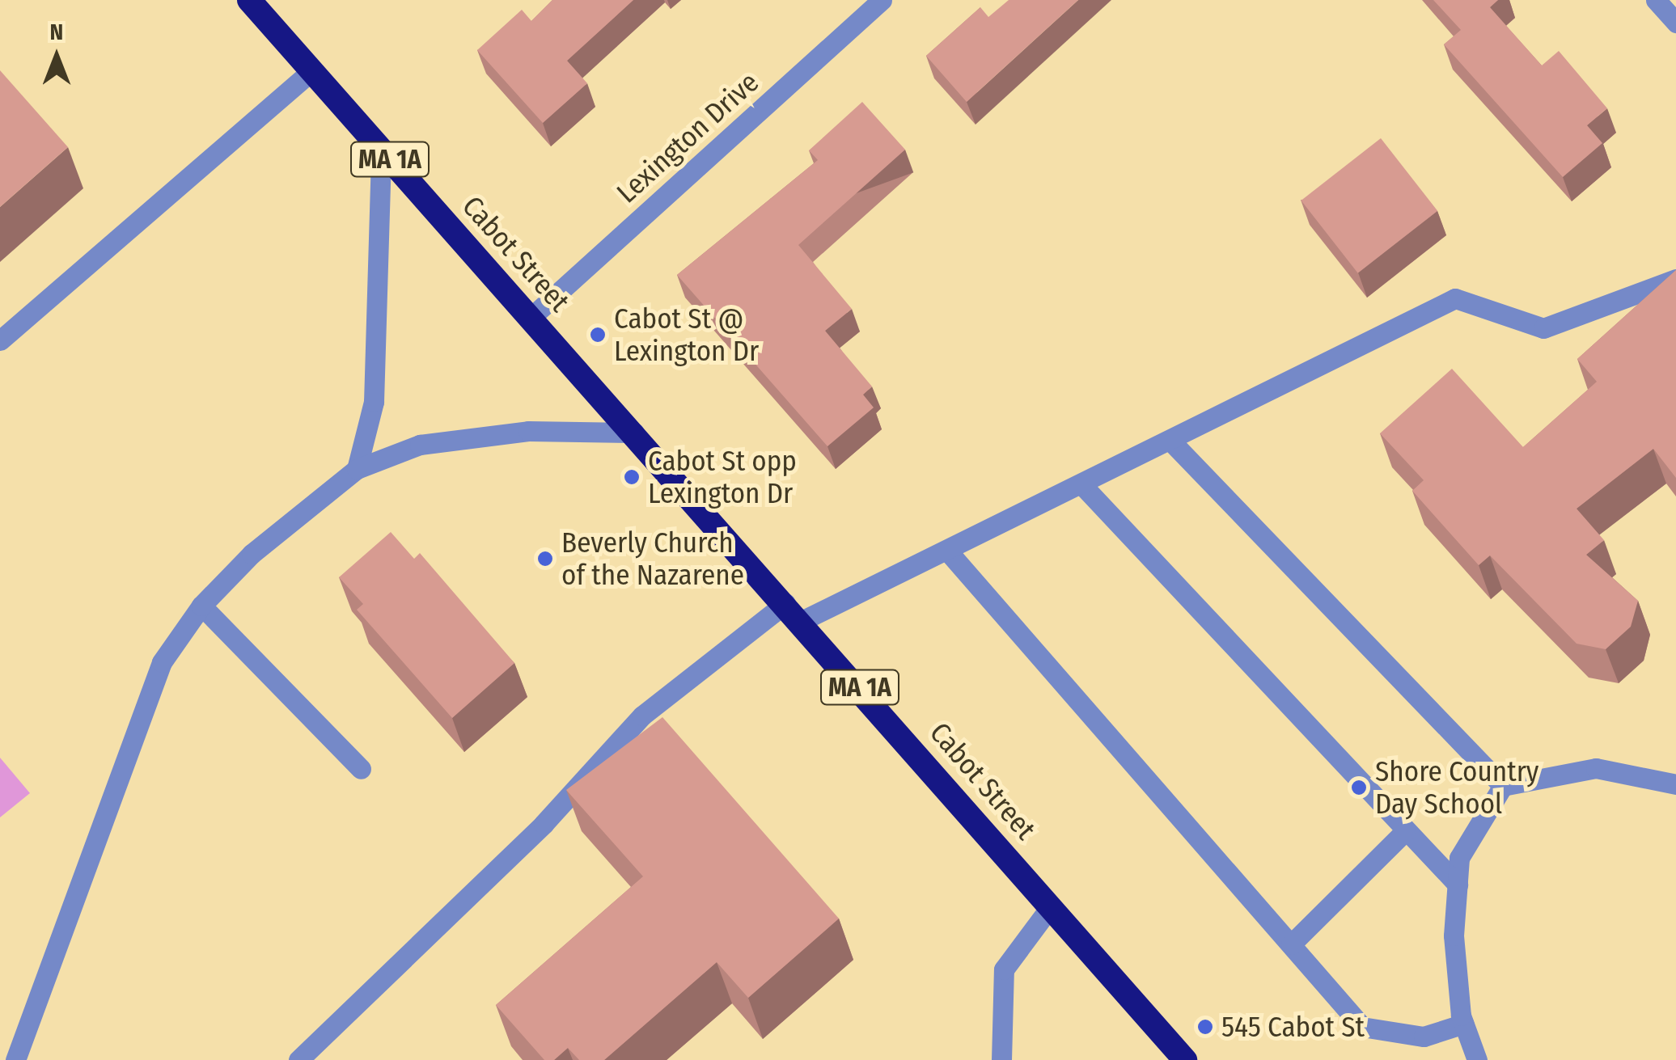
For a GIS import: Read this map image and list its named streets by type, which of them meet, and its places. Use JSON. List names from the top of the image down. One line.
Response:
{"streets":{"highway":["MA 1A","Cabot Street"],"street":["Lexington Drive"]},"crossings":[["Lexington Drive","Cabot Street"]],"places":["Cabot St @ Lexington Dr","Cabot St opp Lexington Dr","Beverly Church of the Nazarene","Shore Country Day School","545 Cabot St"],"north":"top"}
